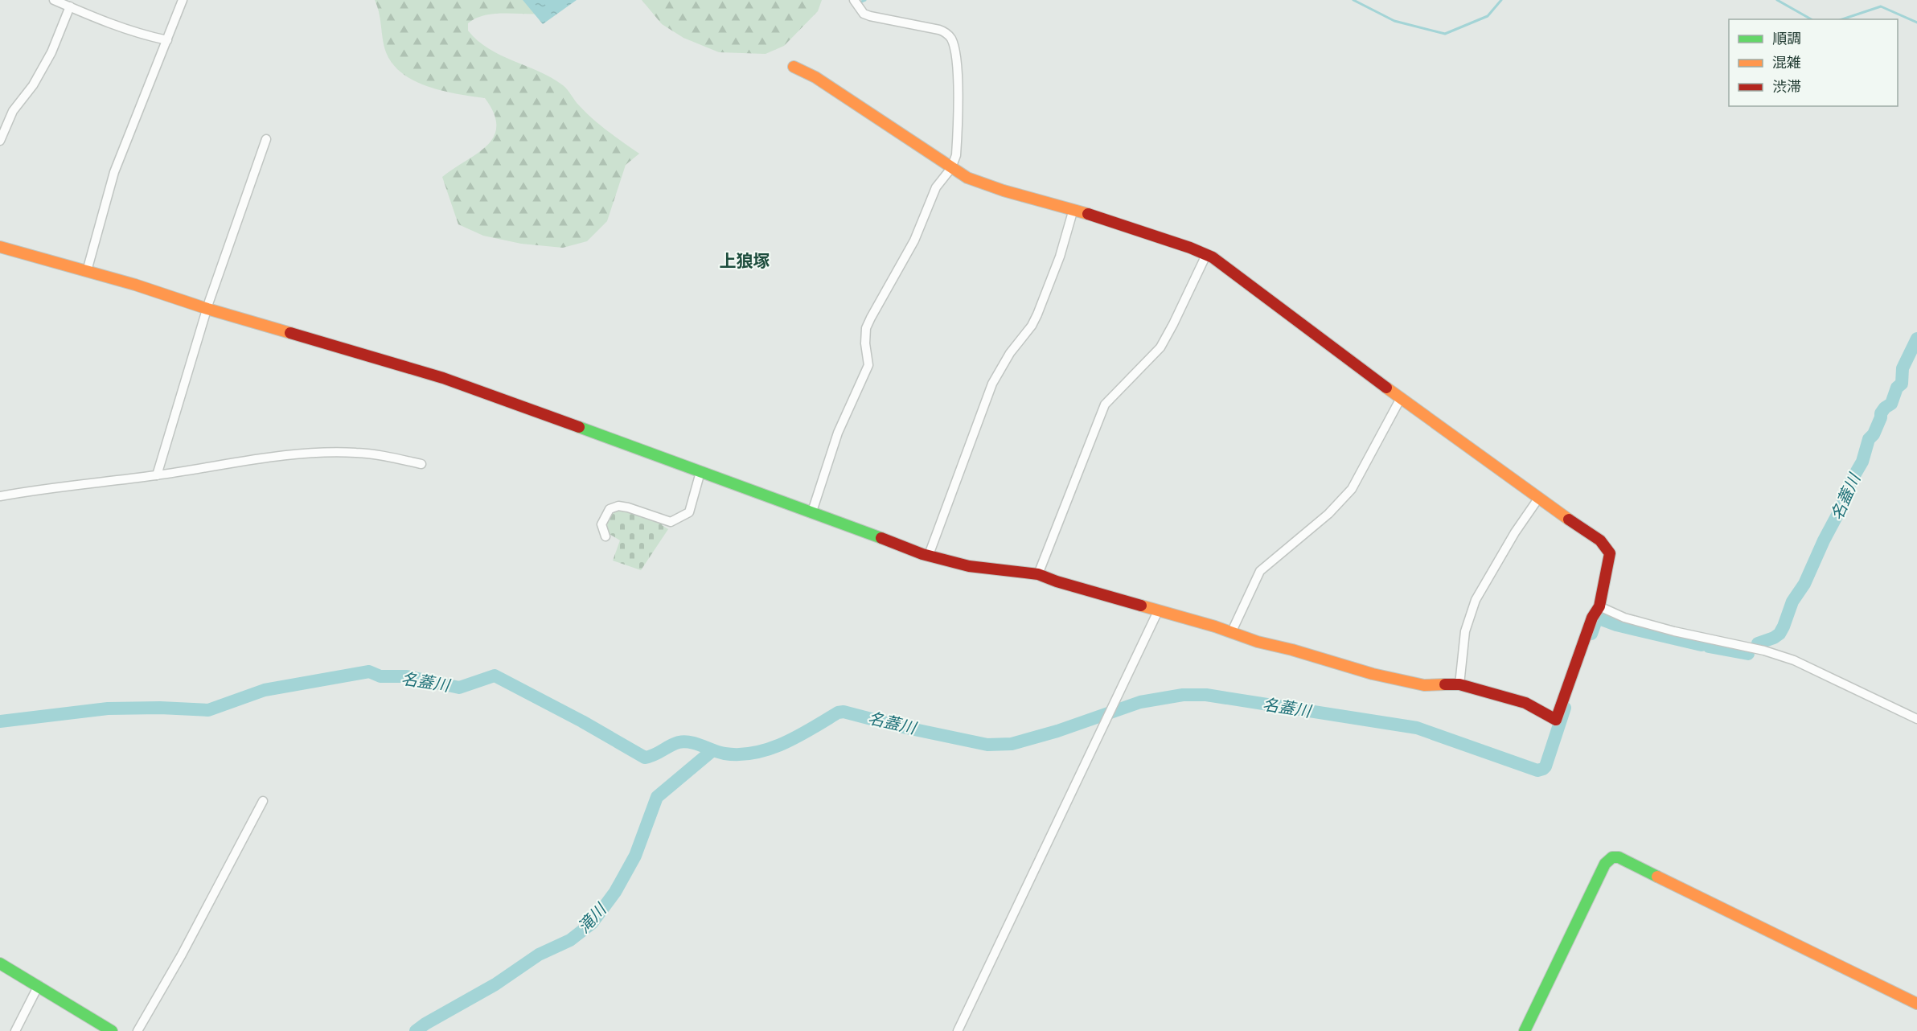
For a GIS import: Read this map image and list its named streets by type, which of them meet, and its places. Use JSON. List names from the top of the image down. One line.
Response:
{"districts":["上狼塚"],"water":["名蓋川","滝川"],"legend":["順調","混雑","渋滞"]}
